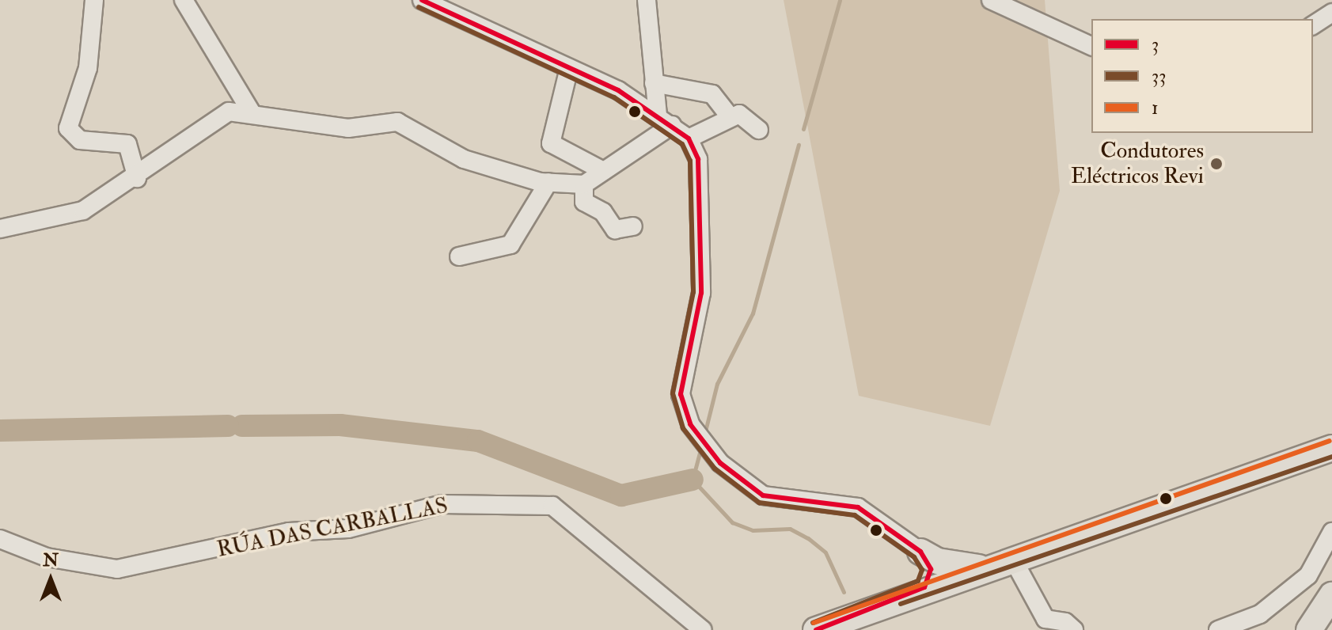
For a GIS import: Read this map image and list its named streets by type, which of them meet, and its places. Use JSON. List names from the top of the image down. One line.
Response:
{"streets":{"street":["RÚA DAS CARBALLAS"]},"places":["Condutores Eléctricos Revi"],"lines":["transit line 3","transit line 33","transit line 1"],"legend":["3","33","1"],"north":"top"}
